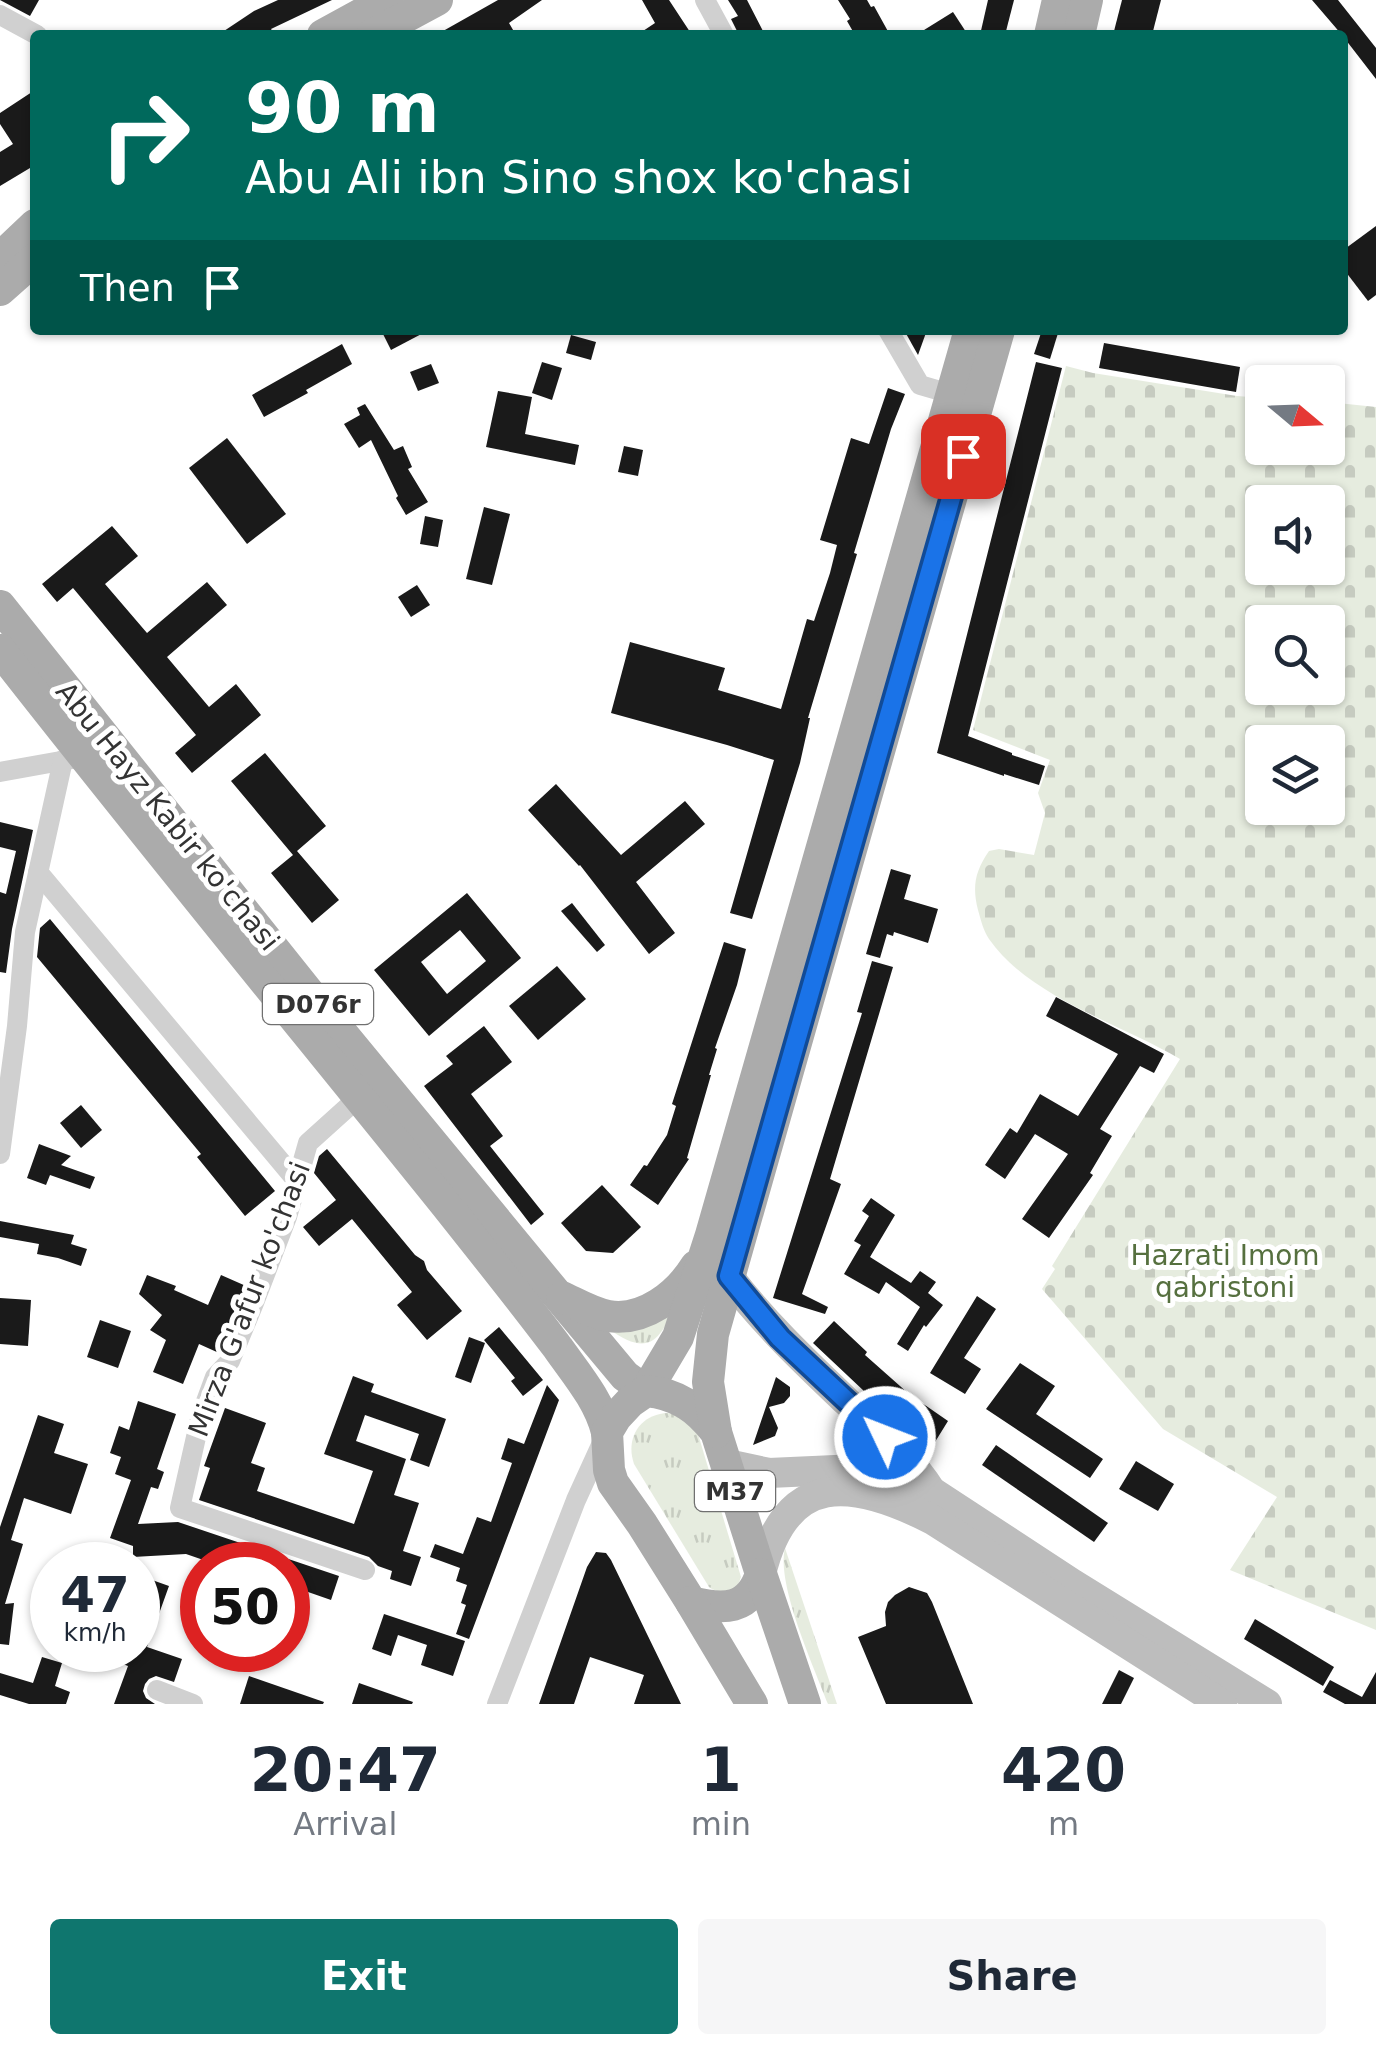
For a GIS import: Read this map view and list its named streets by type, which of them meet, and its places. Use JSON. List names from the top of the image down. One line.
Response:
{"streets":{"main road":["Abu Hayz Kabir ko'chasi","D076r","M37"],"street":["Mirza G'afur ko'chasi"]},"crossings":[["Abu Hayz Kabir ko'chasi","D076r"],["Abu Hayz Kabir ko'chasi","Mirza G'afur ko'chasi"],["Abu Hayz Kabir ko'chasi","M37"]],"parks":["Hazrati Imom qabristoni"],"north":"right","page":{"turn":["90 m","Abu Ali ibn Sino shox ko'chasi"],"then":"Then","speed":"47 km/h","limit":"50","eta":["20:47","Arrival","1","min","420","m"],"buttons":["Exit","Share"]}}
